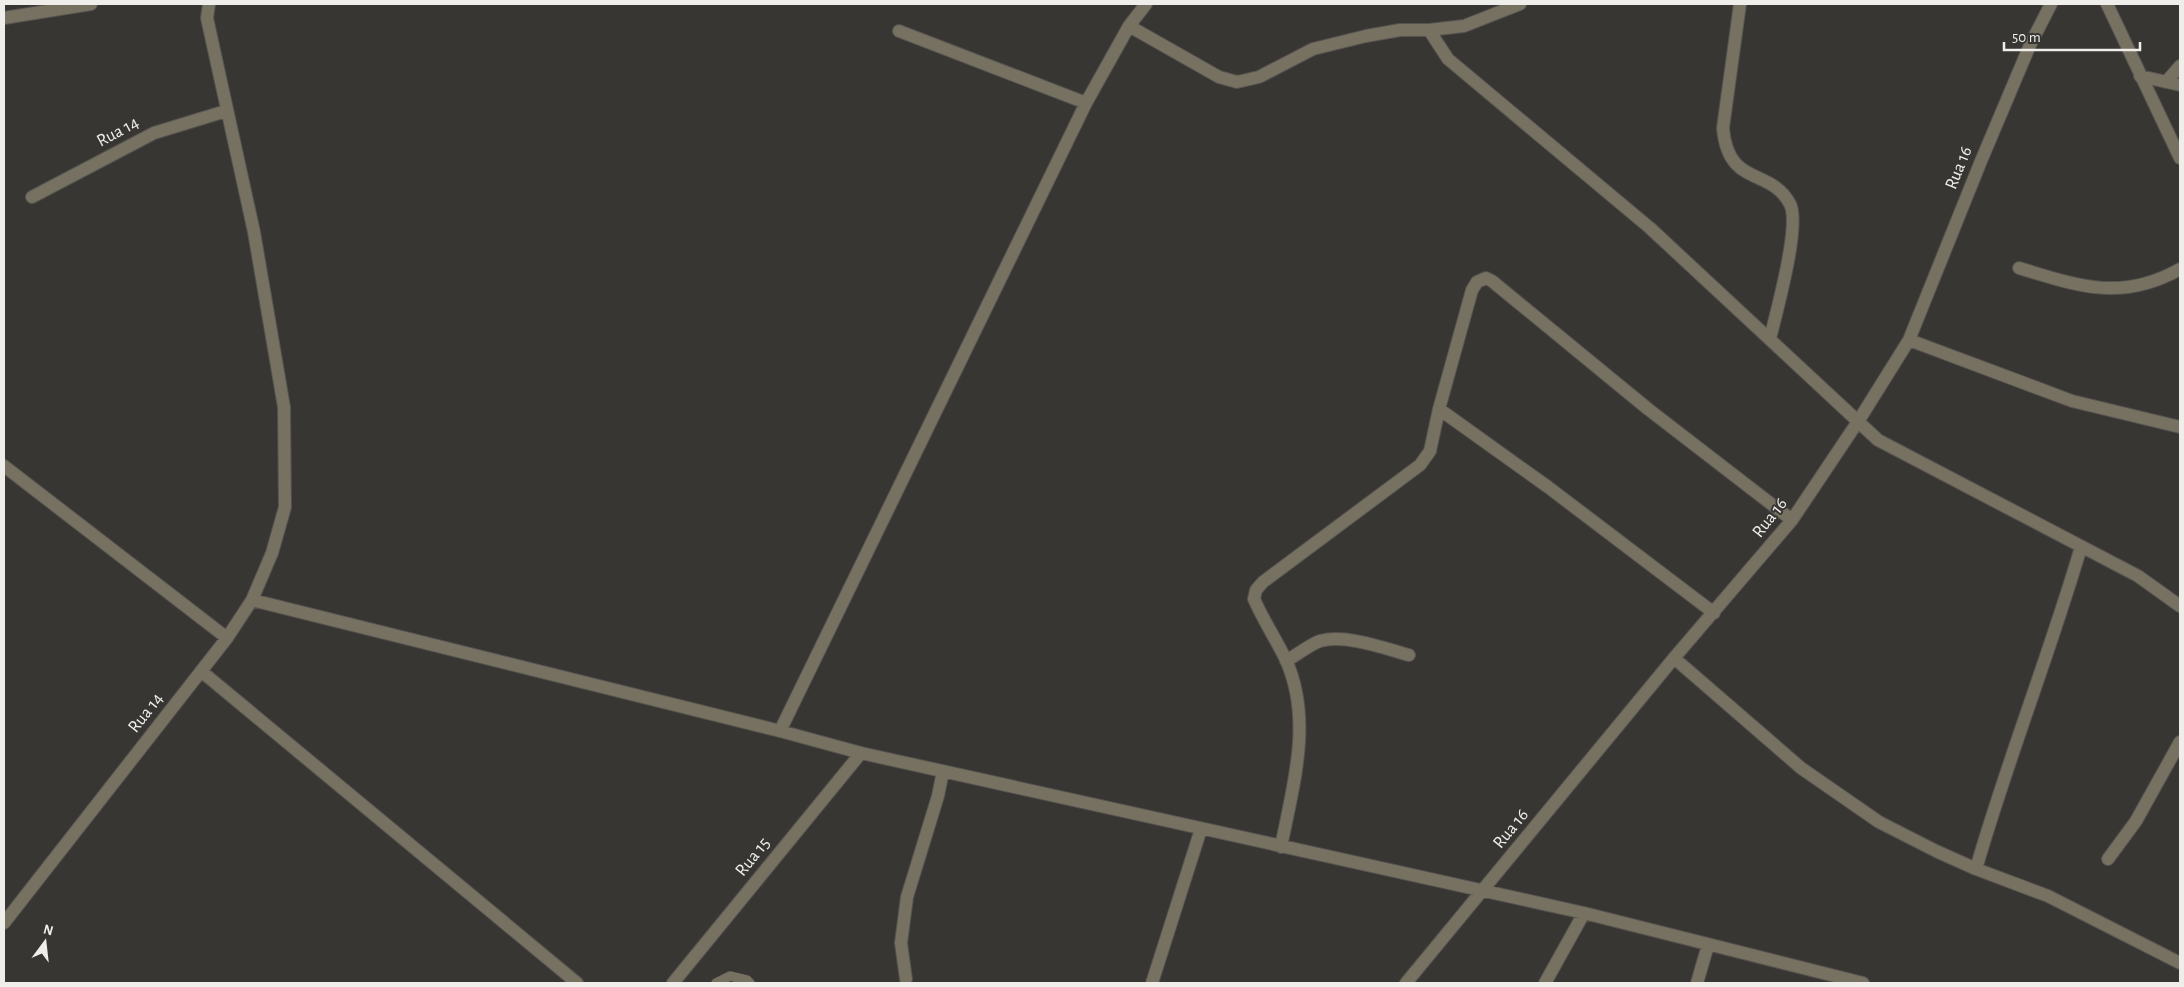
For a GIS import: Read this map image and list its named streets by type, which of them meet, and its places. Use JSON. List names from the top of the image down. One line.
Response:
{"streets":{"street":["Rua 14","Rua 16","Rua 15"]},"scale_bar":"50 m","north":"top"}
